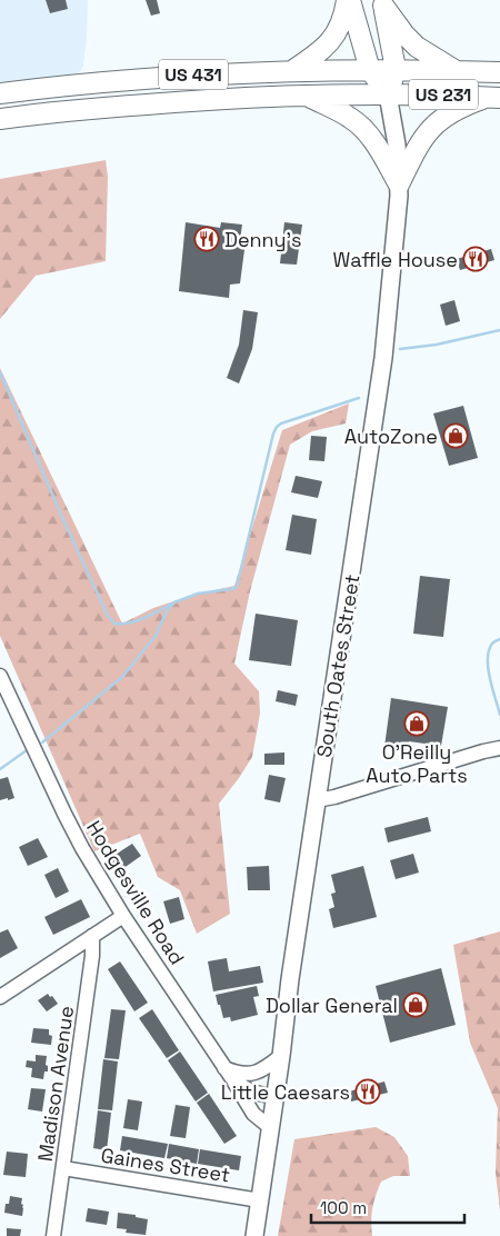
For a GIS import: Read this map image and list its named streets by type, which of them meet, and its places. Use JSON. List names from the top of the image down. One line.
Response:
{"streets":{"highway":["US 431","US 231","South Oates Street"],"street":["Hodgesville Road","Madison Avenue","Gaines Street"]},"crossings":[["US 431","US 231"],["US 431","South Oates Street"],["US 231","South Oates Street"],["South Oates Street","Hodgesville Road"],["South Oates Street","Gaines Street"],["Madison Avenue","Gaines Street"]],"places":{"restaurant":["Denny's","Waffle House","Little Caesars"],"shop":["AutoZone","O'Reilly Auto Parts","Dollar General"]},"scale_bar":"100 m"}
